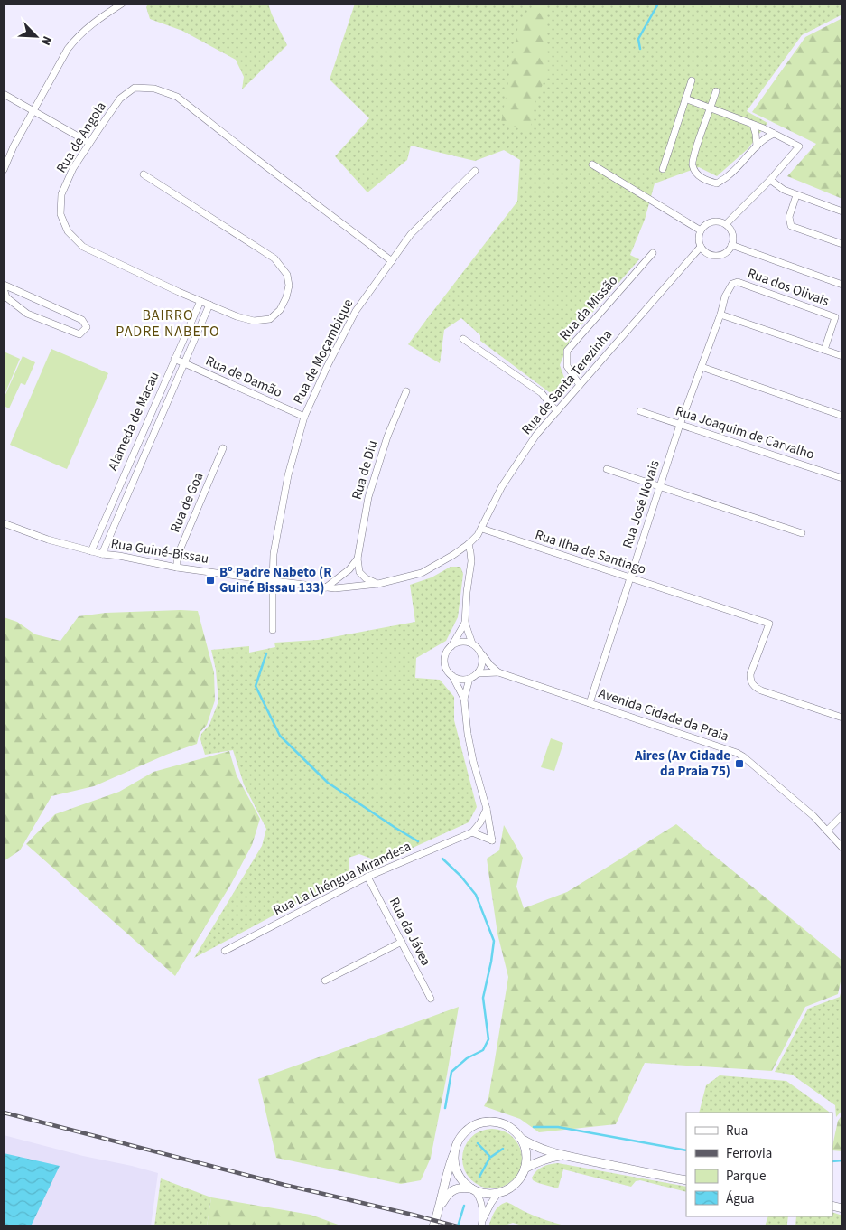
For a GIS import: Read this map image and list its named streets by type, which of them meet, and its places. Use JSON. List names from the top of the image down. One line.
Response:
{"streets":{"street":["Rua de Angola","Rua dos Olivais","Rua da Missão","Rua de Moçambique","Rua de Damão","Rua de Santa Terezinha","Alameda de Macau","Rua Joaquim de Carvalho","Rua de Diu","Rua de Goa","Rua José Novais","Rua Guiné-Bissau","Rua Ilha de Santiago","Avenida Cidade da Praia","Rua La Lhéngua Mirandesa","Rua da Jávea"]},"crossings":[["Rua de Angola","Rua de Moçambique"],["Rua de Angola","Alameda de Macau"],["Rua dos Olivais","Rua José Novais"],["Rua da Missão","Rua de Santa Terezinha"],["Rua de Moçambique","Rua de Damão"],["Rua de Moçambique","Rua Guiné-Bissau"],["Rua de Damão","Alameda de Macau"],["Rua de Santa Terezinha","Rua Guiné-Bissau"],["Rua de Santa Terezinha","Rua Ilha de Santiago"],["Alameda de Macau","Rua Guiné-Bissau"],["Rua Joaquim de Carvalho","Rua José Novais"],["Rua de Goa","Rua Guiné-Bissau"],["Rua José Novais","Rua Ilha de Santiago"],["Rua José Novais","Avenida Cidade da Praia"],["Rua La Lhéngua Mirandesa","Rua da Jávea"]],"districts":["BAIRRO PADRE NABETO"],"places":{"transit":["Bº Padre Nabeto (R Guiné Bissau 133)","Aires (Av Cidade da Praia 75)"]},"legend":["Rua","Ferrovia","Parque","Água"],"north":"bottom right"}
